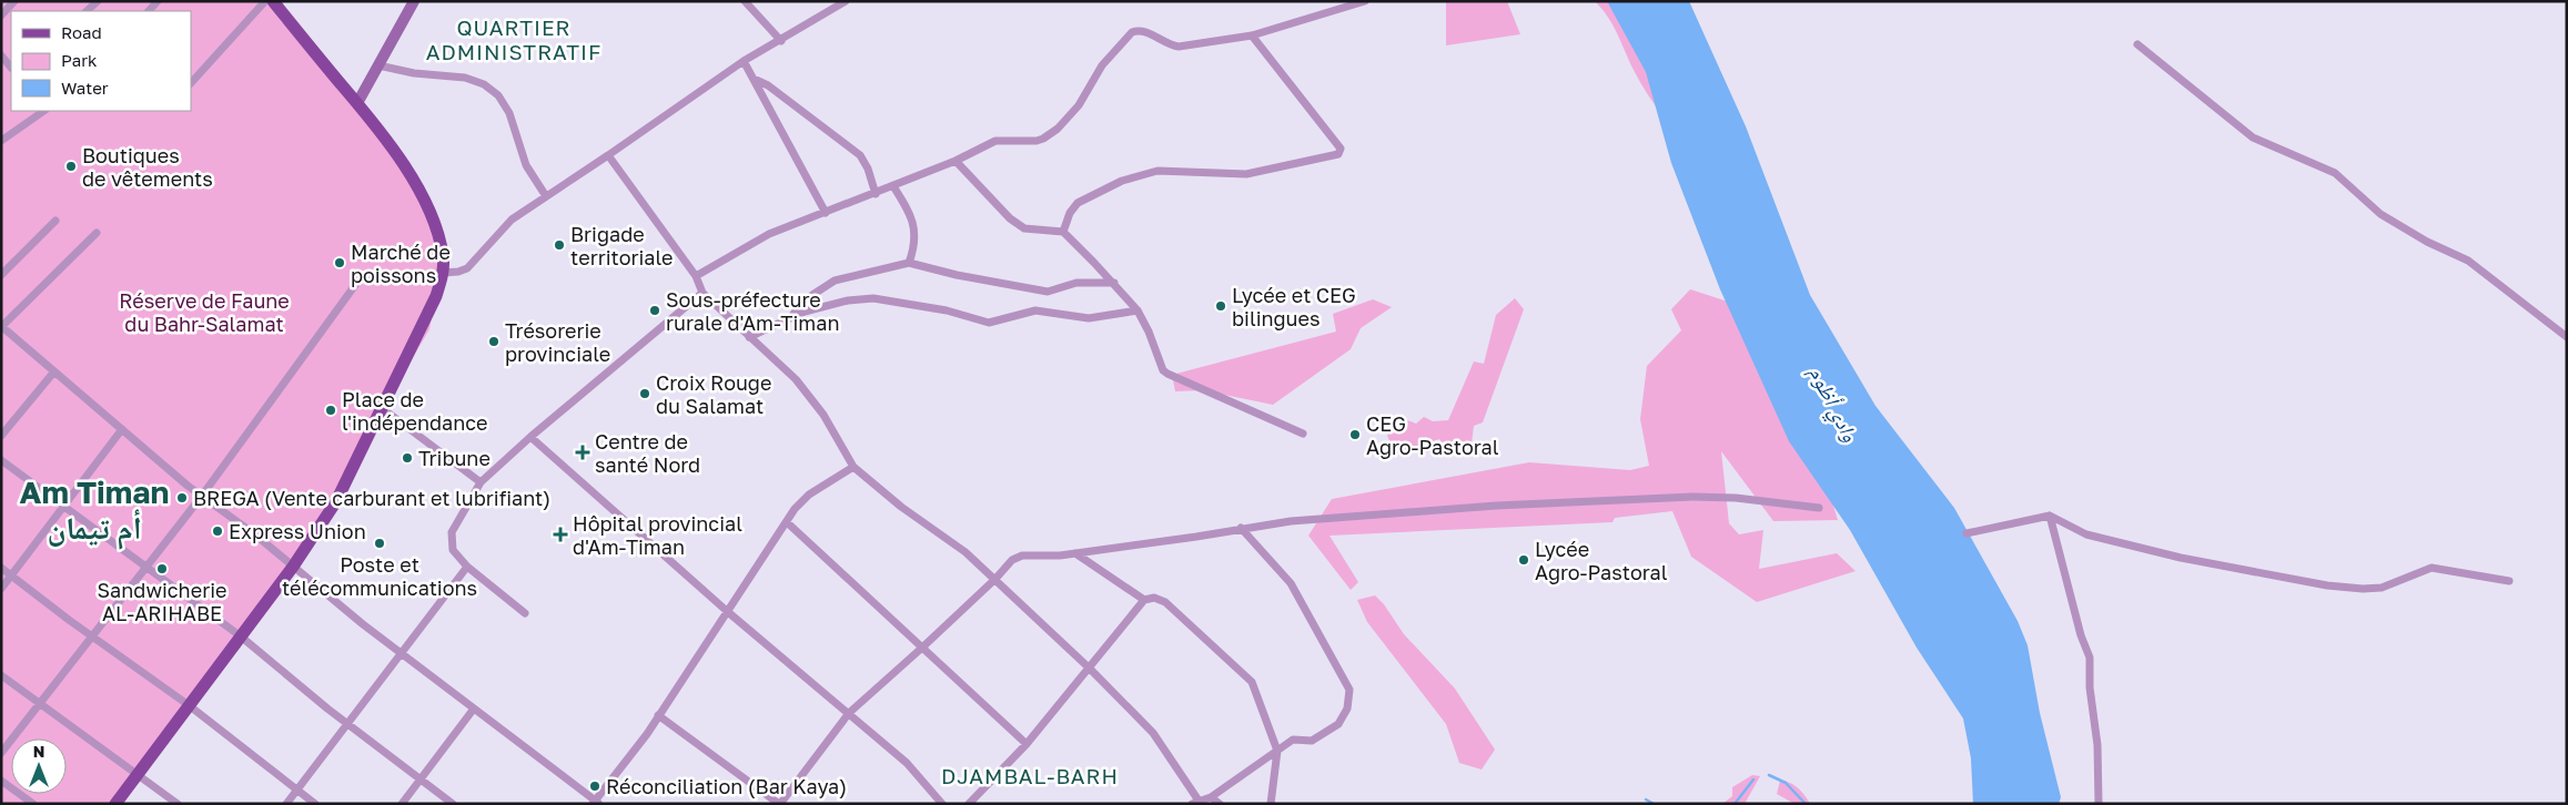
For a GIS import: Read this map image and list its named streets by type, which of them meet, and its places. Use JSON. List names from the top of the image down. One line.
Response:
{"districts":["QUARTIER ADMINISTRATIF","Am Timan أم تيمان","DJAMBAL-BARH"],"water":["وادي أظوم"],"parks":["Réserve de Faune du Bahr-Salamat"],"places":{"other":["Boutiques de vêtements","Brigade territoriale","Marché de poissons","Lycée et CEG bilingues","Sous-préfecture rurale d'Am-Timan","Trésorerie provinciale","Croix Rouge du Salamat","Place de l'indépendance","CEG Agro-Pastoral","Tribune","BREGA (Vente carburant et lubrifiant)","Express Union","Poste et télécommunications","Lycée Agro-Pastoral","Sandwicherie AL-ARIHABE","Réconciliation (Bar Kaya)"],"health":["Centre de santé Nord","Hôpital provincial d'Am-Timan"]},"legend":["Road","Park","Water"],"north":"top"}
